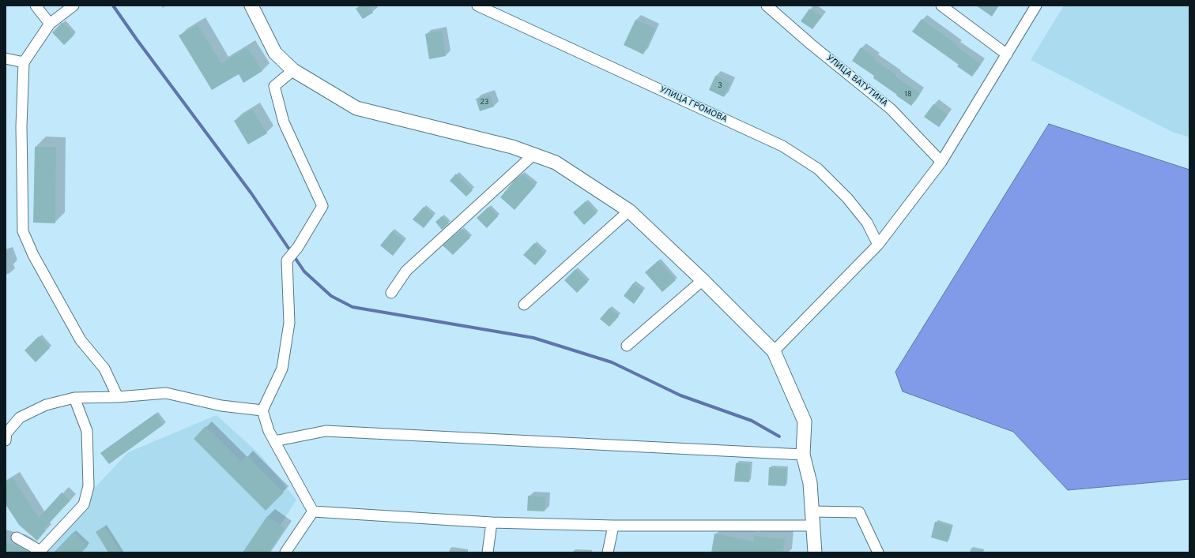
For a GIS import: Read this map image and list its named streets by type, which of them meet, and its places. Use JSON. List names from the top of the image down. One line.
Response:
{"streets":{"street":["УЛИЦА ВАТУТИНА","УЛИЦА ГРОМОВА"]},"house_numbers":["3","18","23"]}
